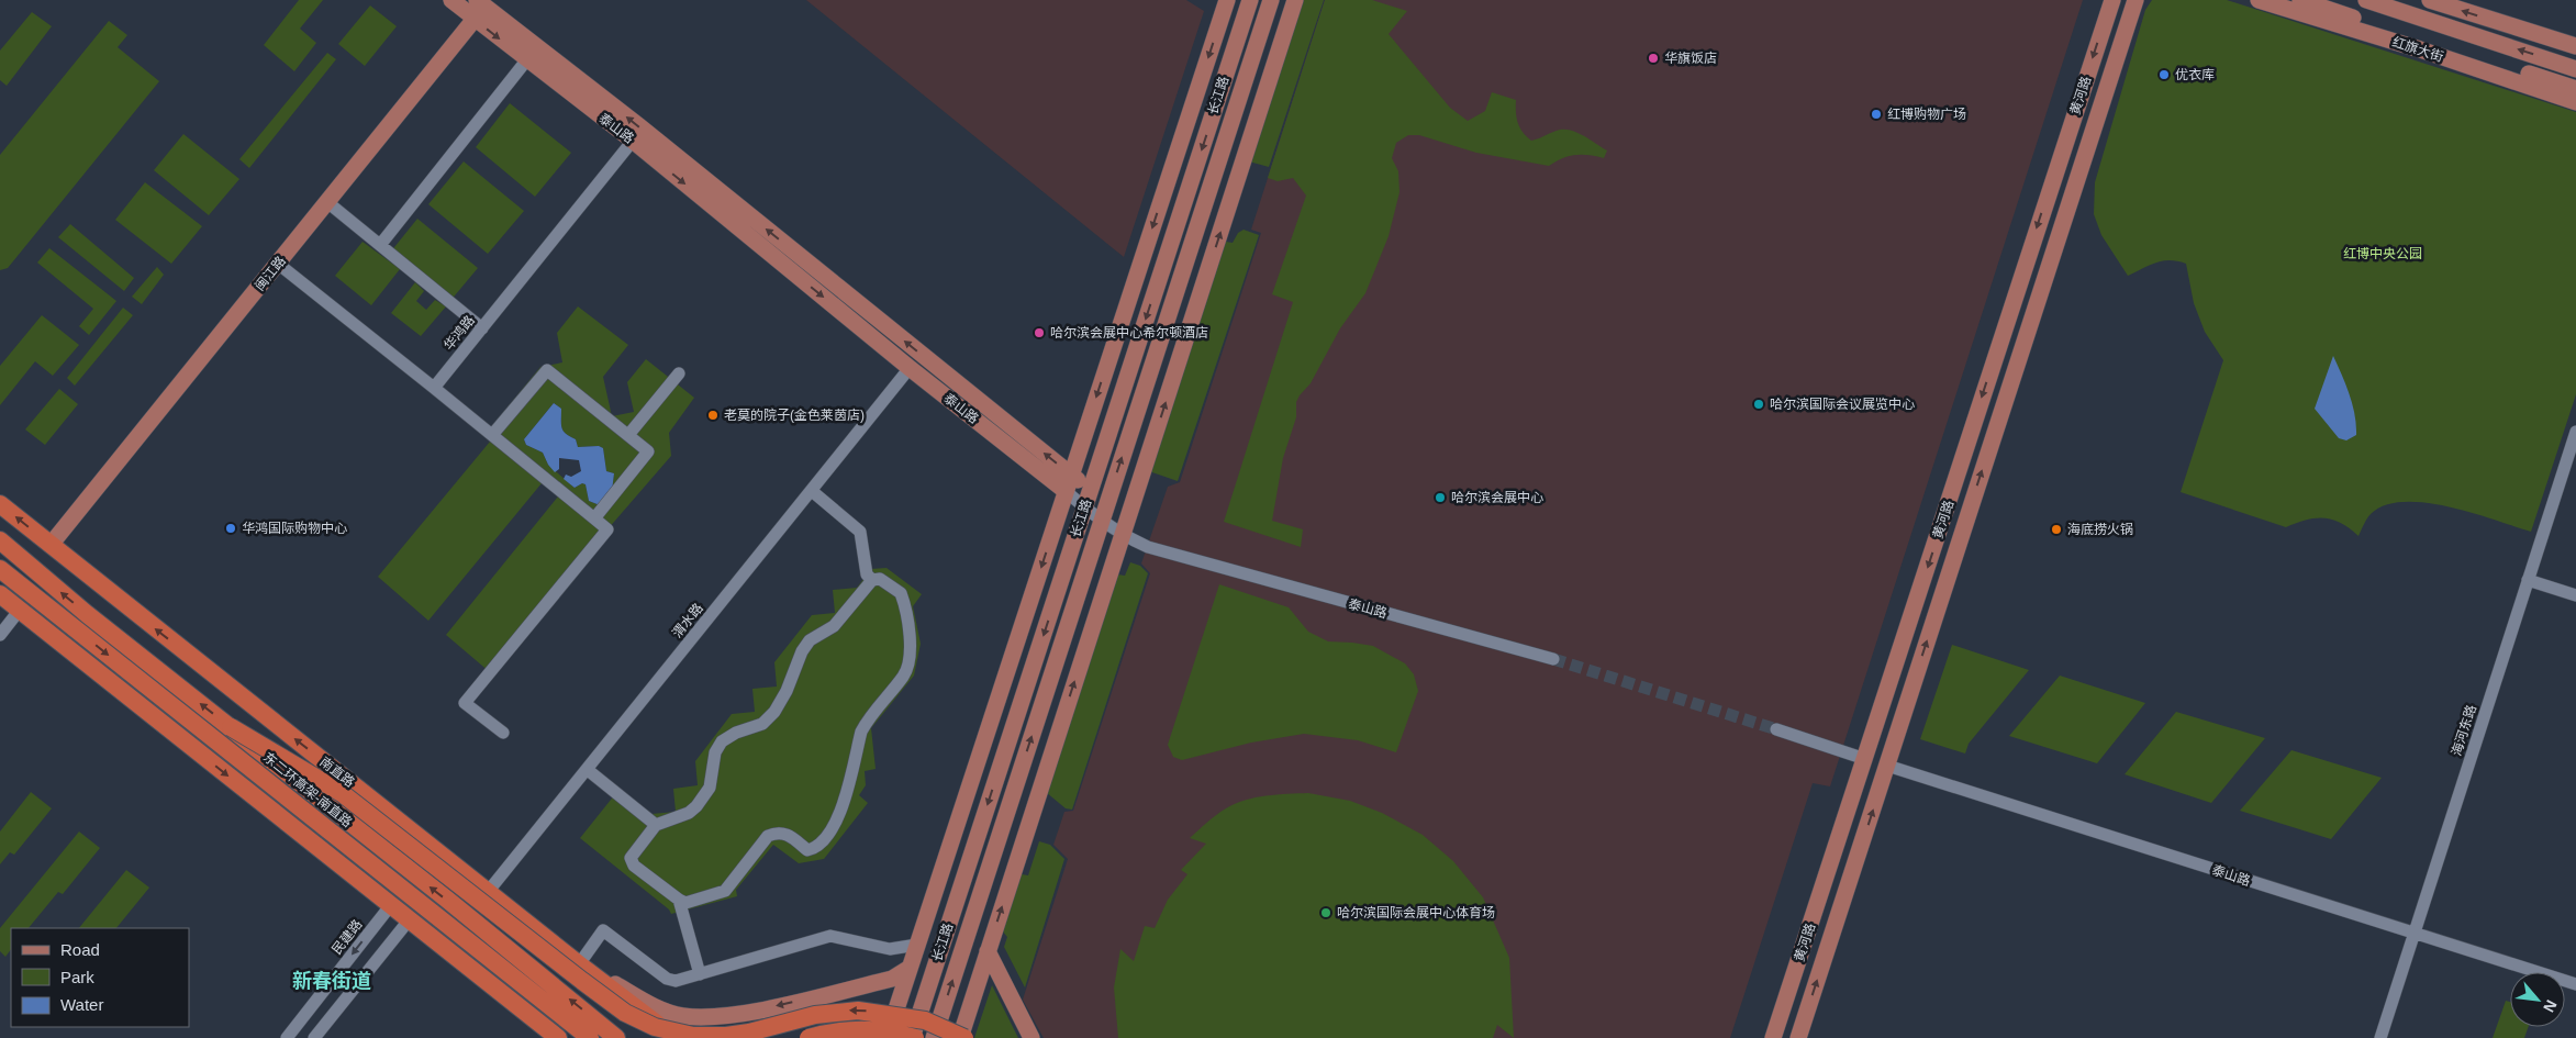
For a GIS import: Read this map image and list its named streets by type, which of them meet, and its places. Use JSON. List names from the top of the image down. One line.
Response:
{"streets":{"highway":["南直路","东二环高架-南直路"],"main road":["红旗大街","长江路","黄河路","泰山路","闽江路"],"street":["华鸿路","渭水路","海河东路","民建路"]},"crossings":[["长江路","泰山路"],["黄河路","泰山路"],["泰山路","闽江路"],["泰山路","华鸿路"],["泰山路","渭水路"],["泰山路","海河东路"],["闽江路","南直路"],["渭水路","南直路"]],"districts":["新春街道"],"parks":["红博中央公园"],"places":["华旗饭店","优衣库","红博购物广场","哈尔滨会展中心希尔顿酒店","哈尔滨国际会议展览中心","老莫的院子(金色莱茵店)","哈尔滨会展中心","华鸿国际购物中心","海底捞火锅","哈尔滨国际会展中心体育场"],"legend":["Road","Park","Water"],"north":"bottom right"}
